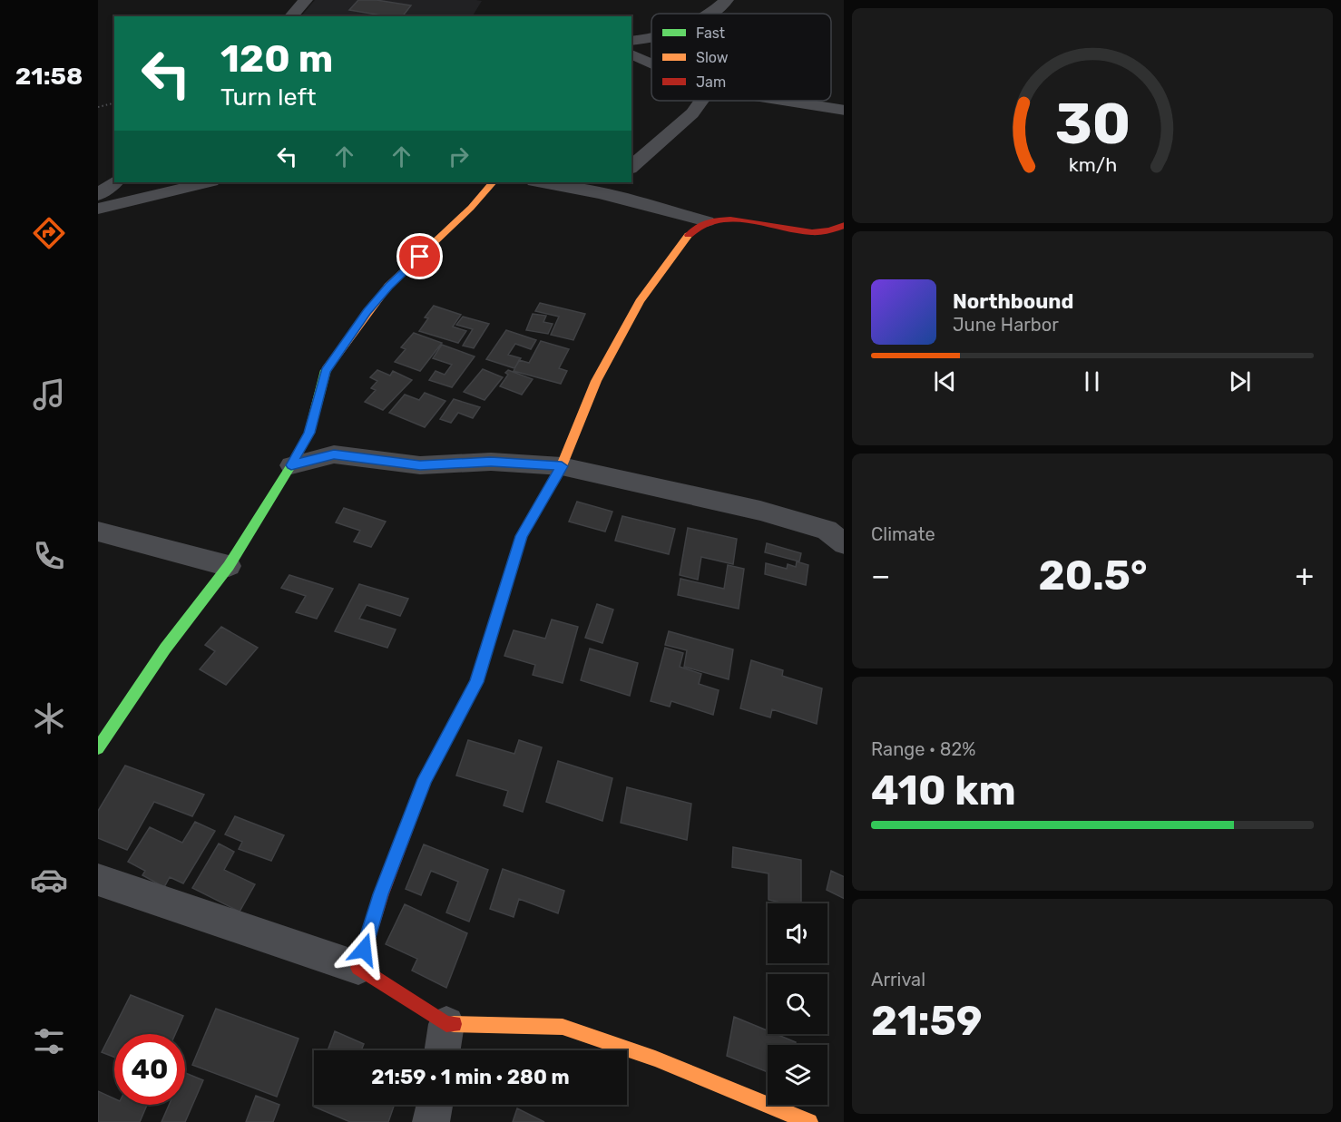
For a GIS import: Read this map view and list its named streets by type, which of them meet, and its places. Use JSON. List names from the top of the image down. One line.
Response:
{"legend":["Fast","Slow","Jam"],"page":{"tabs":"21:58","turn":["120 m","Turn left"],"song":["Northbound","June Harbor"],"tile":["Climate",["Range · 82%","410 km"],["Arrival","21:59"]],"heat":["−","20.5°","+"],"limit":"40","trip":"21:59 · 1 min · 280 m","gauge":["30","km/h"]}}
